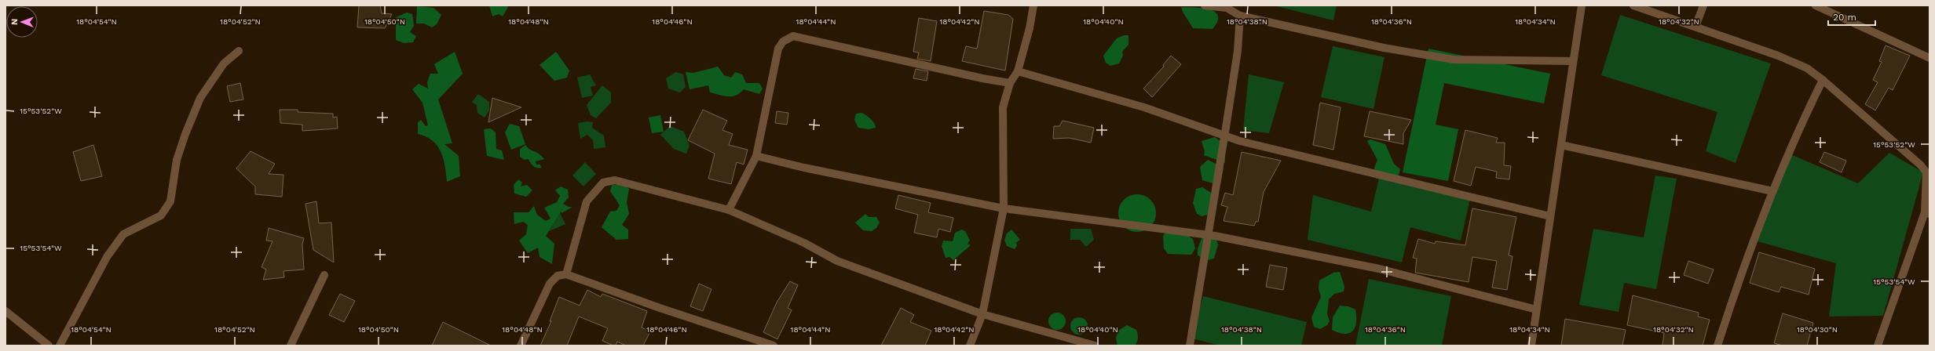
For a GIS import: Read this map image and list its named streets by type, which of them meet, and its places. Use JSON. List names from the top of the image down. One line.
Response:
{"scale_bar":"20 m","north":"left","coordinates":["18°04'54\"N","18°04'52\"N","18°04'50\"N","18°04'48\"N","18°04'46\"N","18°04'44\"N","18°04'42\"N","18°04'40\"N","18°04'38\"N","18°04'36\"N","18°04'34\"N","18°04'32\"N","15°53'52\"W","15°53'54\"W","18°04'30\"N"]}
